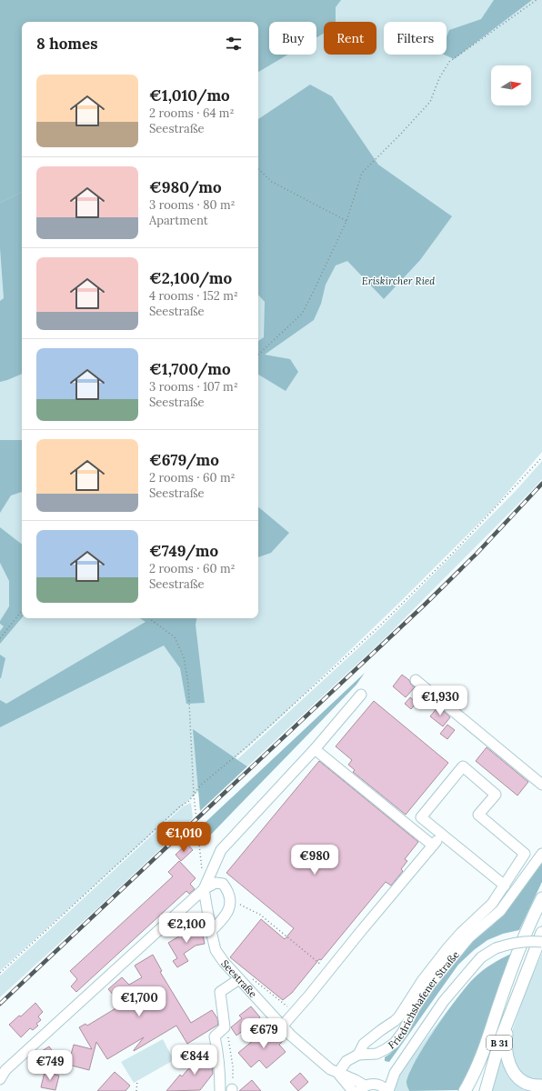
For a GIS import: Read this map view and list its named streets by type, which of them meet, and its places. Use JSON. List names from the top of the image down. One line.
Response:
{"streets":{"main road":["B 31"],"street":["Seestraße","Friedrichshafener Straße"]},"parks":["Eriskircher Ried"],"north":"right","page":{"chip":["Buy","Rent","Filters"],"heading":"8 homes","list":[{"name":"€1,010/mo","note":"2 rooms · 64 m² · Seestraße"},{"name":"€980/mo","note":"3 rooms · 80 m² · Apartment"},{"name":"€2,100/mo","note":"4 rooms · 152 m² · Seestraße"},{"name":"€1,700/mo","note":"3 rooms · 107 m² · Seestraße"},{"name":"€679/mo","note":"2 rooms · 60 m² · Seestraße"},{"name":"€749/mo","note":"2 rooms · 60 m² · Seestraße"}],"price":["€1,930","€1,010","€980","€2,100","€1,700","€679","€844","€749"]}}
